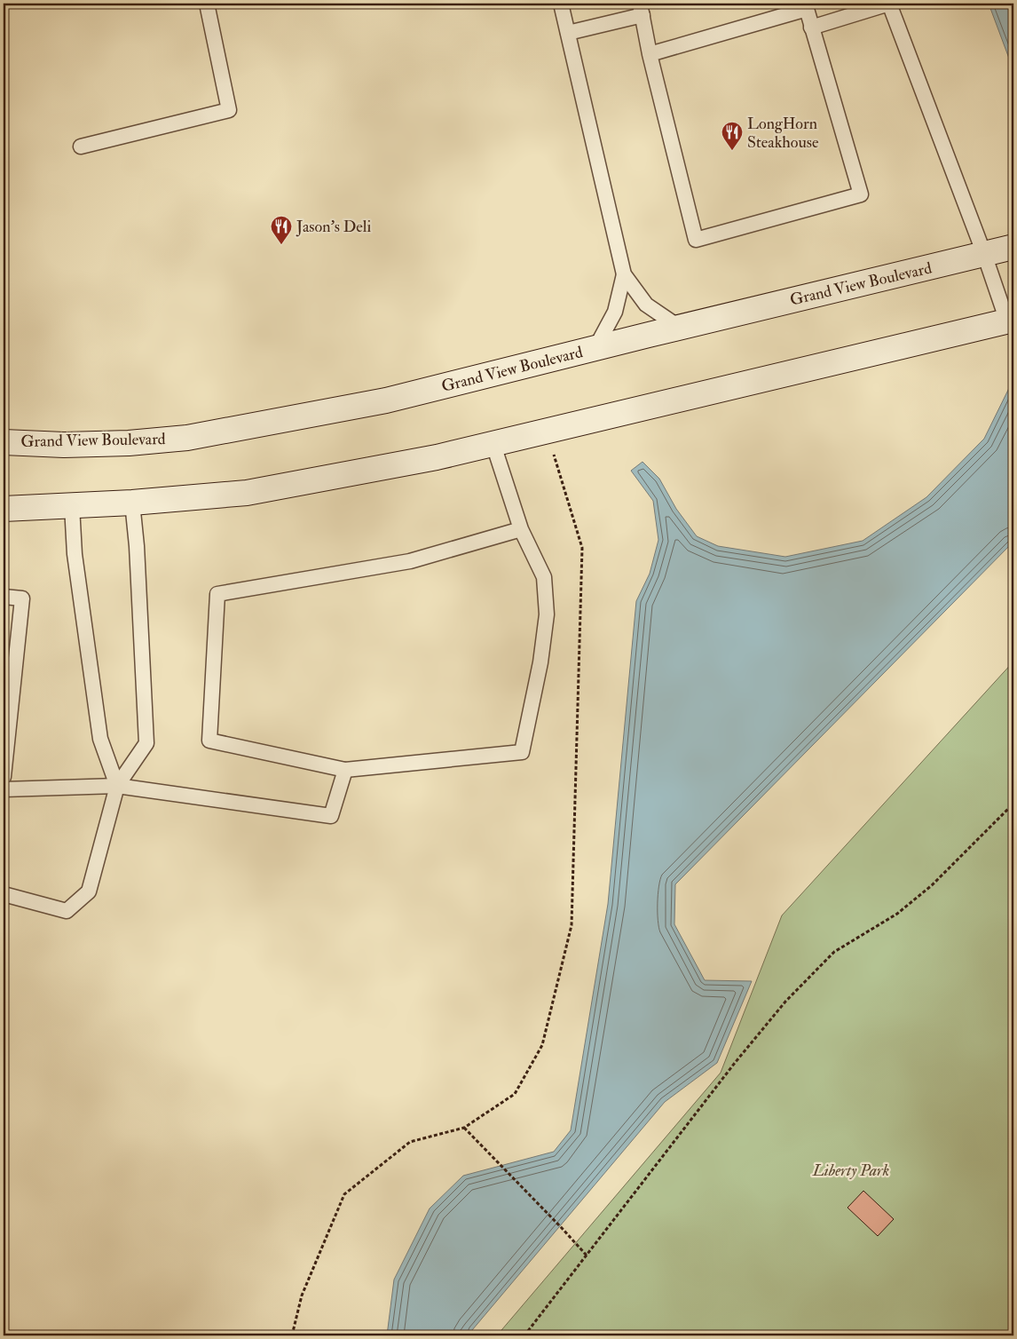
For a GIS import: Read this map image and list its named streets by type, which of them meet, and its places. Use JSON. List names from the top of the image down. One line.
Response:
{"streets":{"main road":["Grand View Boulevard"]},"parks":["Liberty Park"],"places":{"restaurant":["LongHorn Steakhouse","Jason's Deli"]}}
